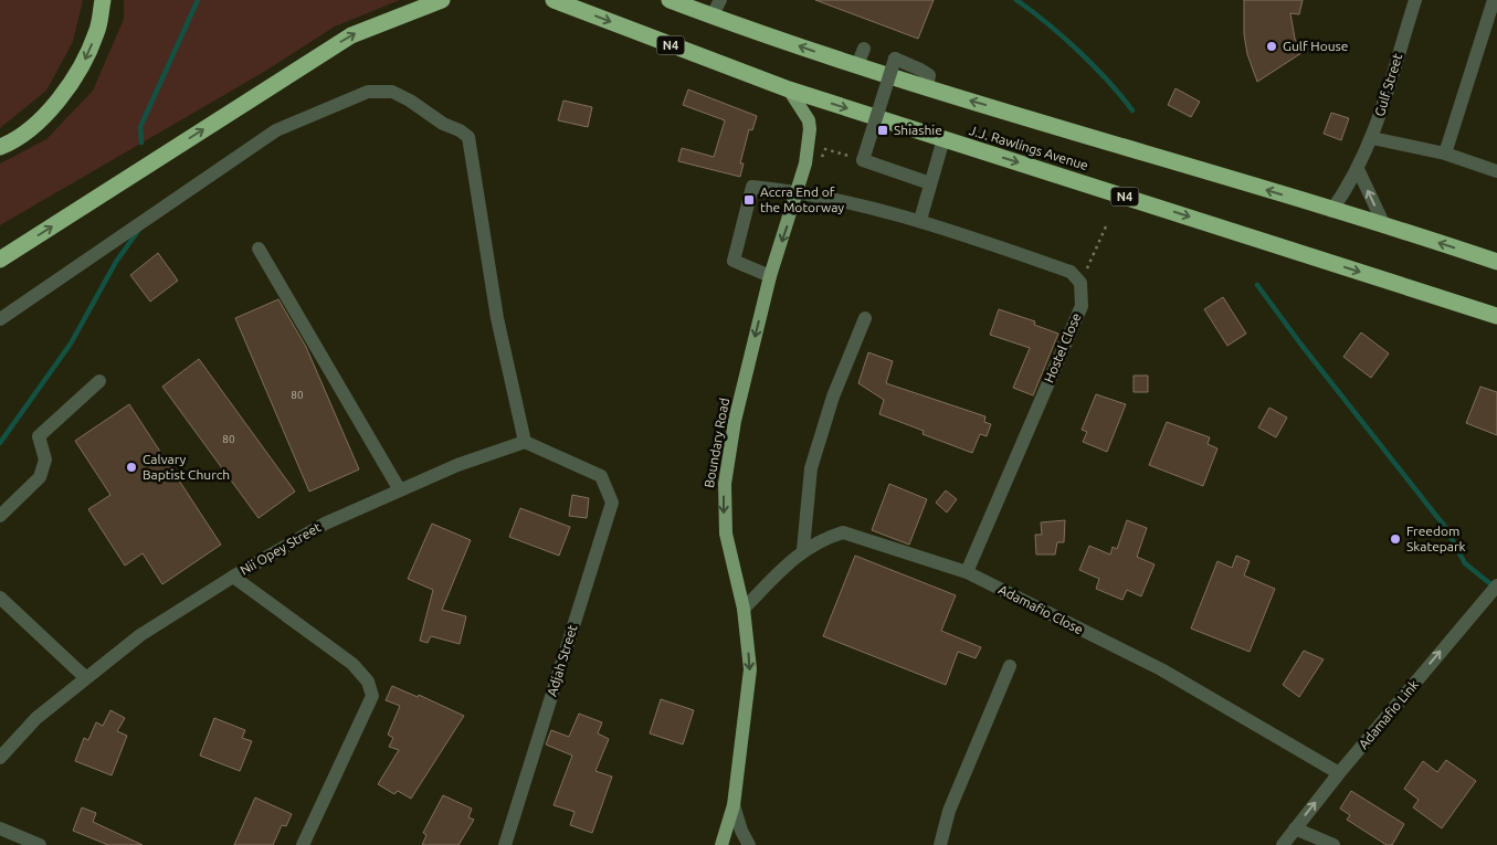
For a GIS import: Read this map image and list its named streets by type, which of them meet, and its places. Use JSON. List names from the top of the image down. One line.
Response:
{"streets":{"highway":["N4","J.J. Rawlings Avenue"],"main road":["Boundary Road"],"street":["Gulf Street","Hostel Close","Nii Opey Street","Adamafio Close","Adjah Street","Adamafio Link"]},"crossings":[["Gulf Street","J.J. Rawlings Avenue"],["J.J. Rawlings Avenue","Boundary Road"],["Hostel Close","Adamafio Close"],["Boundary Road","Adamafio Close"],["Nii Opey Street","Adjah Street"],["Adamafio Close","Adamafio Link"]],"one_way":["Boundary Road","Adamafio Link"],"places":{"other":["Gulf House","Calvary Baptist Church","Freedom Skatepark"],"transit":["Shiashie","Accra End of the Motorway"]},"house_numbers":["80","80"]}
